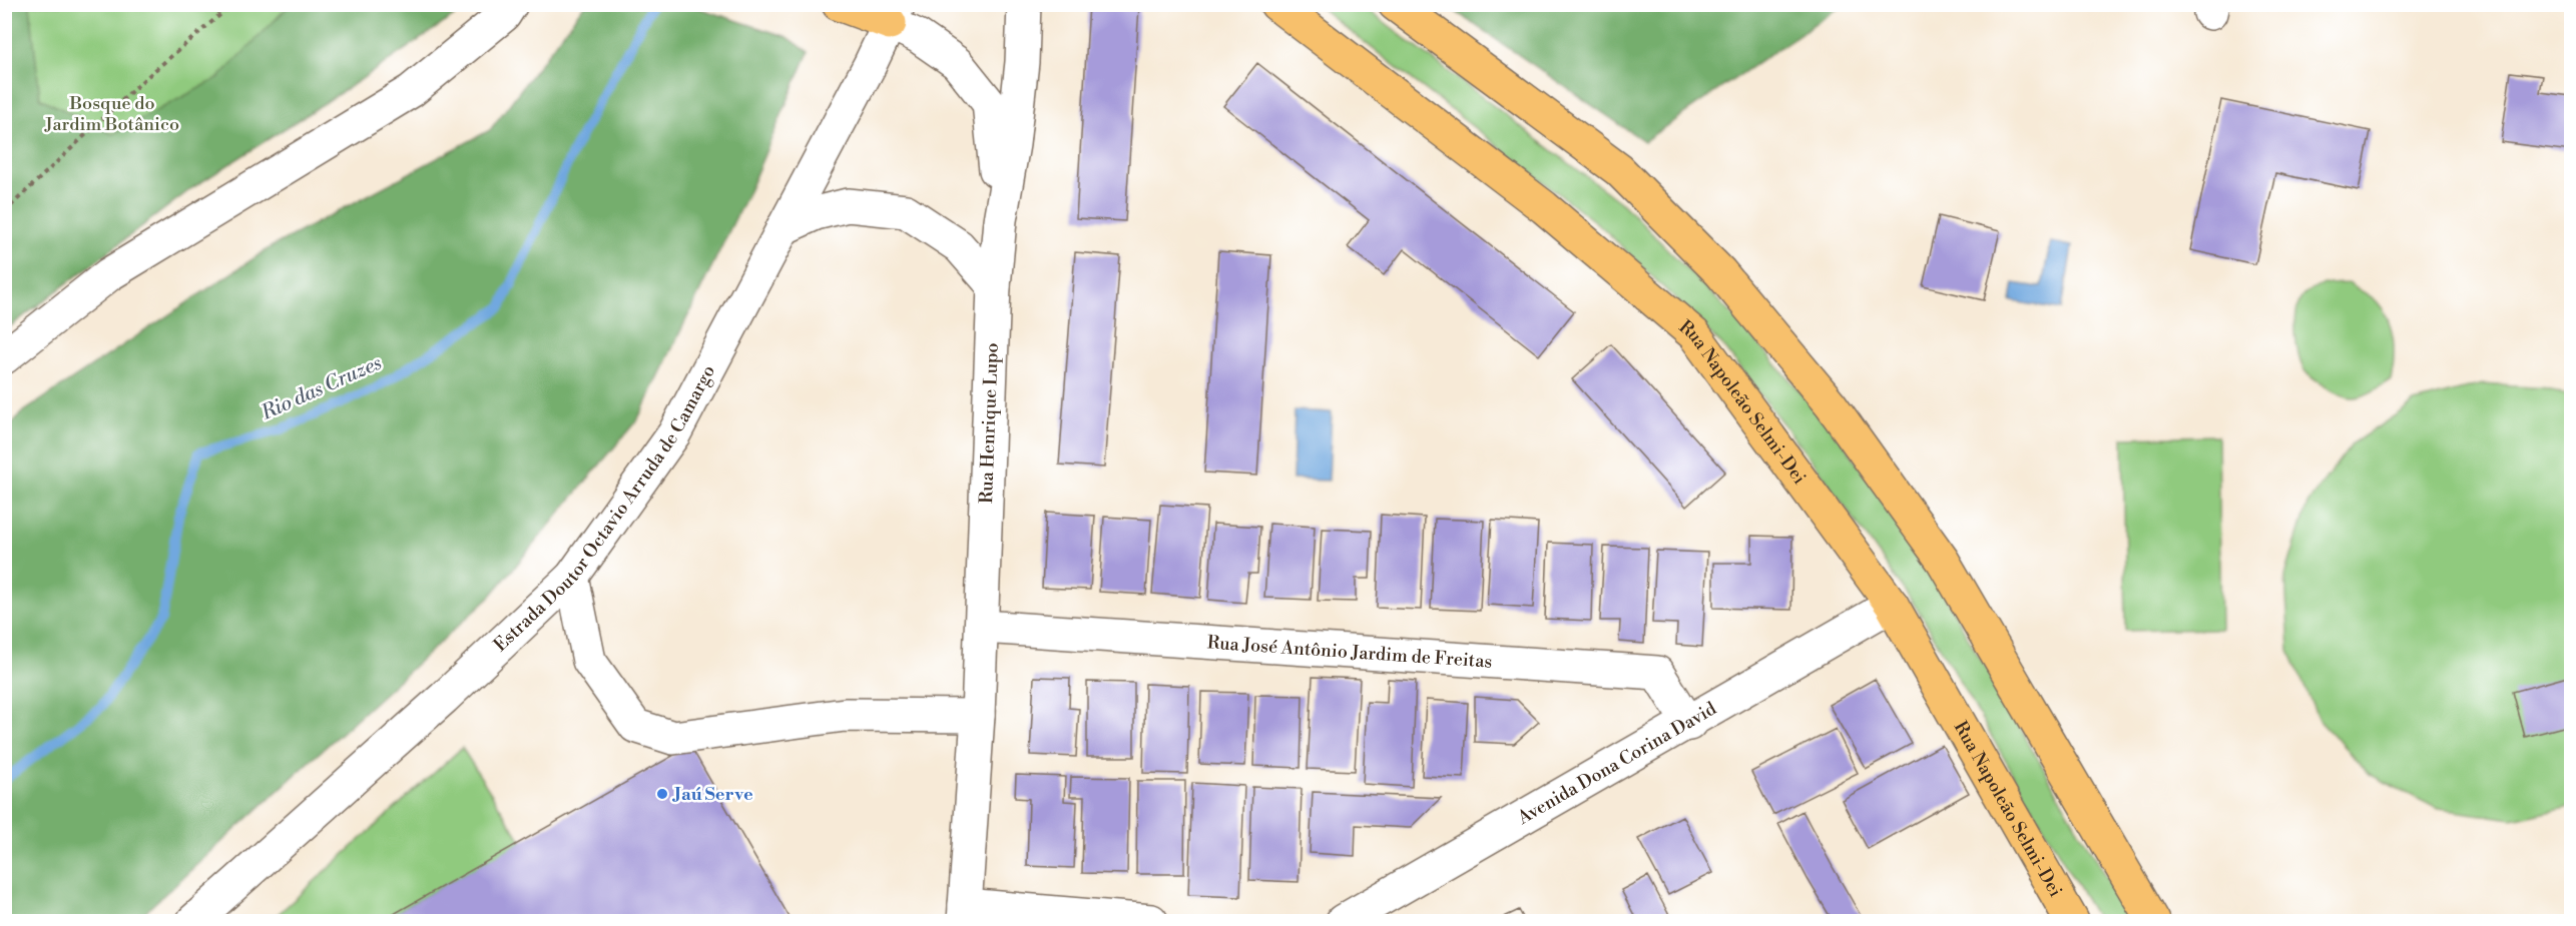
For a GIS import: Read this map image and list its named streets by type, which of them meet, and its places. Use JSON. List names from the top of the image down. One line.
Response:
{"streets":{"main road":["Rua Napoleão Selmi-Dei"],"street":["Rua Henrique Lupo","Estrada Doutor Octavio Arruda de Camargo","Rua José Antônio Jardim de Freitas","Avenida Dona Corina David"]},"crossings":[["Rua Napoleão Selmi-Dei","Avenida Dona Corina David"],["Rua Henrique Lupo","Estrada Doutor Octavio Arruda de Camargo"],["Rua Henrique Lupo","Rua José Antônio Jardim de Freitas"],["Rua José Antônio Jardim de Freitas","Avenida Dona Corina David"]],"water":["Rio das Cruzes"],"parks":["Bosque do Jardim Botânico"],"places":["Jaú Serve"]}
